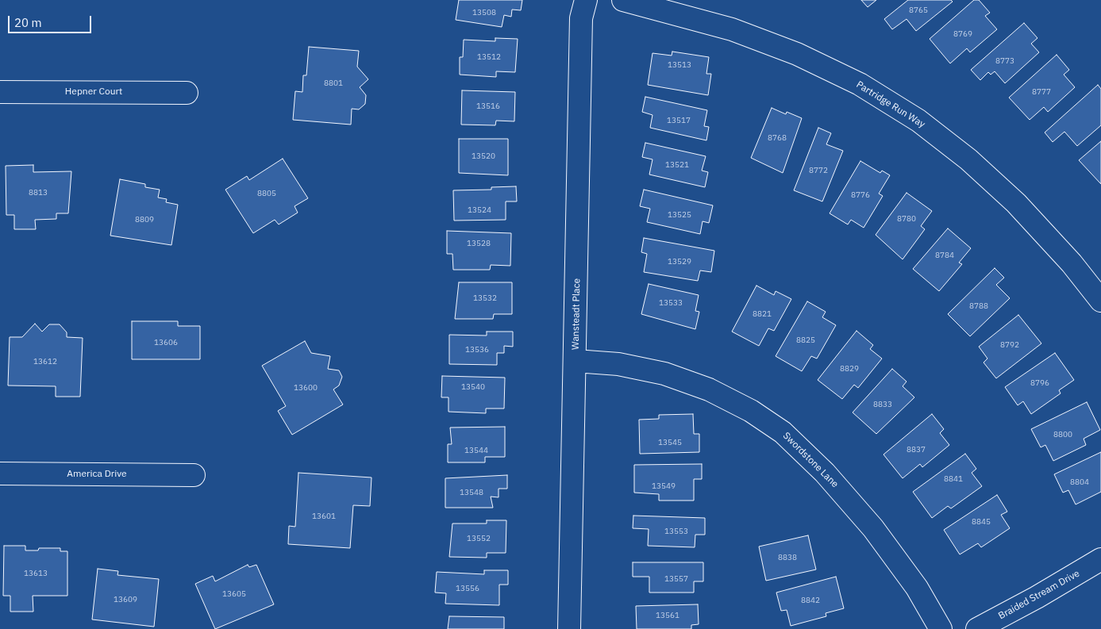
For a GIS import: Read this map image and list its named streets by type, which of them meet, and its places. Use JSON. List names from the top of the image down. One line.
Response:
{"streets":{"street":["Hepner Court","Partridge Run Way","Wansteadt Place","Swordstone Lane","America Drive","Braided Stream Drive"]},"crossings":[["Wansteadt Place","Swordstone Lane"]],"house_numbers":["8765","13508","8769","13512","8773","13513","8801","8777","13516","13517","8768","13520","13521","8772","8813","8805","8776","13524","13525","8780","8809","13528","8784","13529","13532","13533","8788","8821","8825","13606","8792","13536","13612","8829","8796","13540","13600","8833","8800","13545","8837","13544","8841","8804","13549","13548","13601","8845","13553","13552","8838","13613","13557","13556","13605","13609","8842","13561"],"scale_bar":"20 m"}
